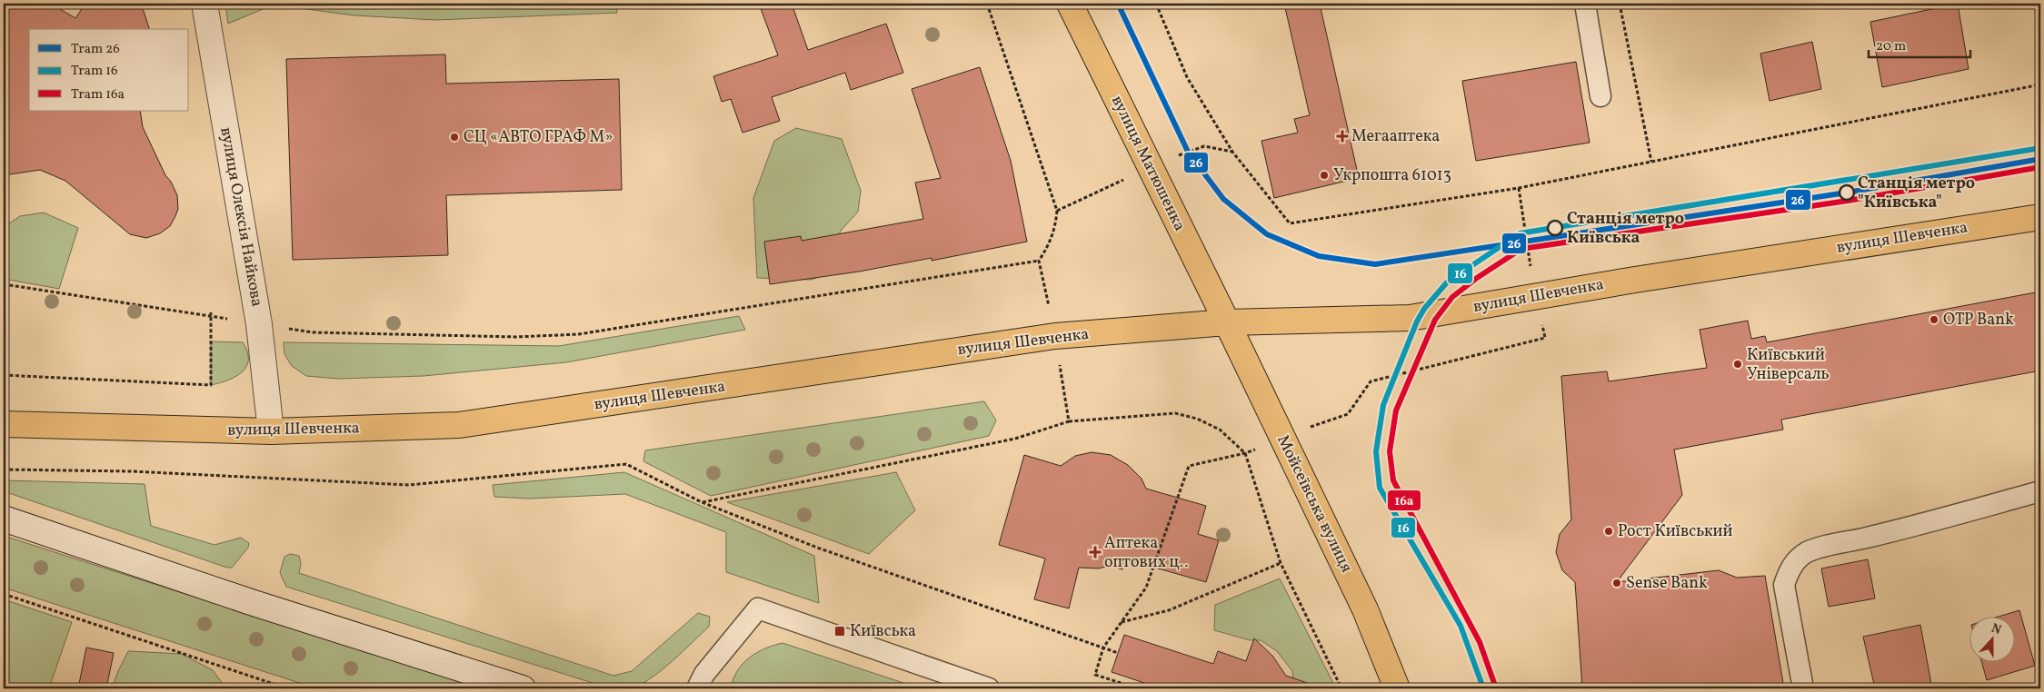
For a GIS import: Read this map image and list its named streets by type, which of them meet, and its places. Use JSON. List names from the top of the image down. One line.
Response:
{"streets":{"main road":["вулиця Матюшенка","вулиця Олексія Найкова","вулиця Шевченка","Мойсеївська вулиця"]},"crossings":[["вулиця Матюшенка","вулиця Шевченка"],["вулиця Матюшенка","Мойсеївська вулиця"],["вулиця Олексія Найкова","вулиця Шевченка"],["вулиця Шевченка","Мойсеївська вулиця"]],"places":{"health":["Мегааптека","Аптека оптових ц‥"],"other":["СЦ «АВТО ГРАФ М»","Укрпошта 61013","Станція метро \"Київська\"","Станція метро Київська","OTP Bank","Київський Універсаль","Рост Київський","Sense Bank"],"transit":["Київська"]},"lines":["tram line 26","tram line 16","tram line 16a"],"legend":["Tram 26","Tram 16","Tram 16a"],"scale_bar":"20 m","north":"top"}
